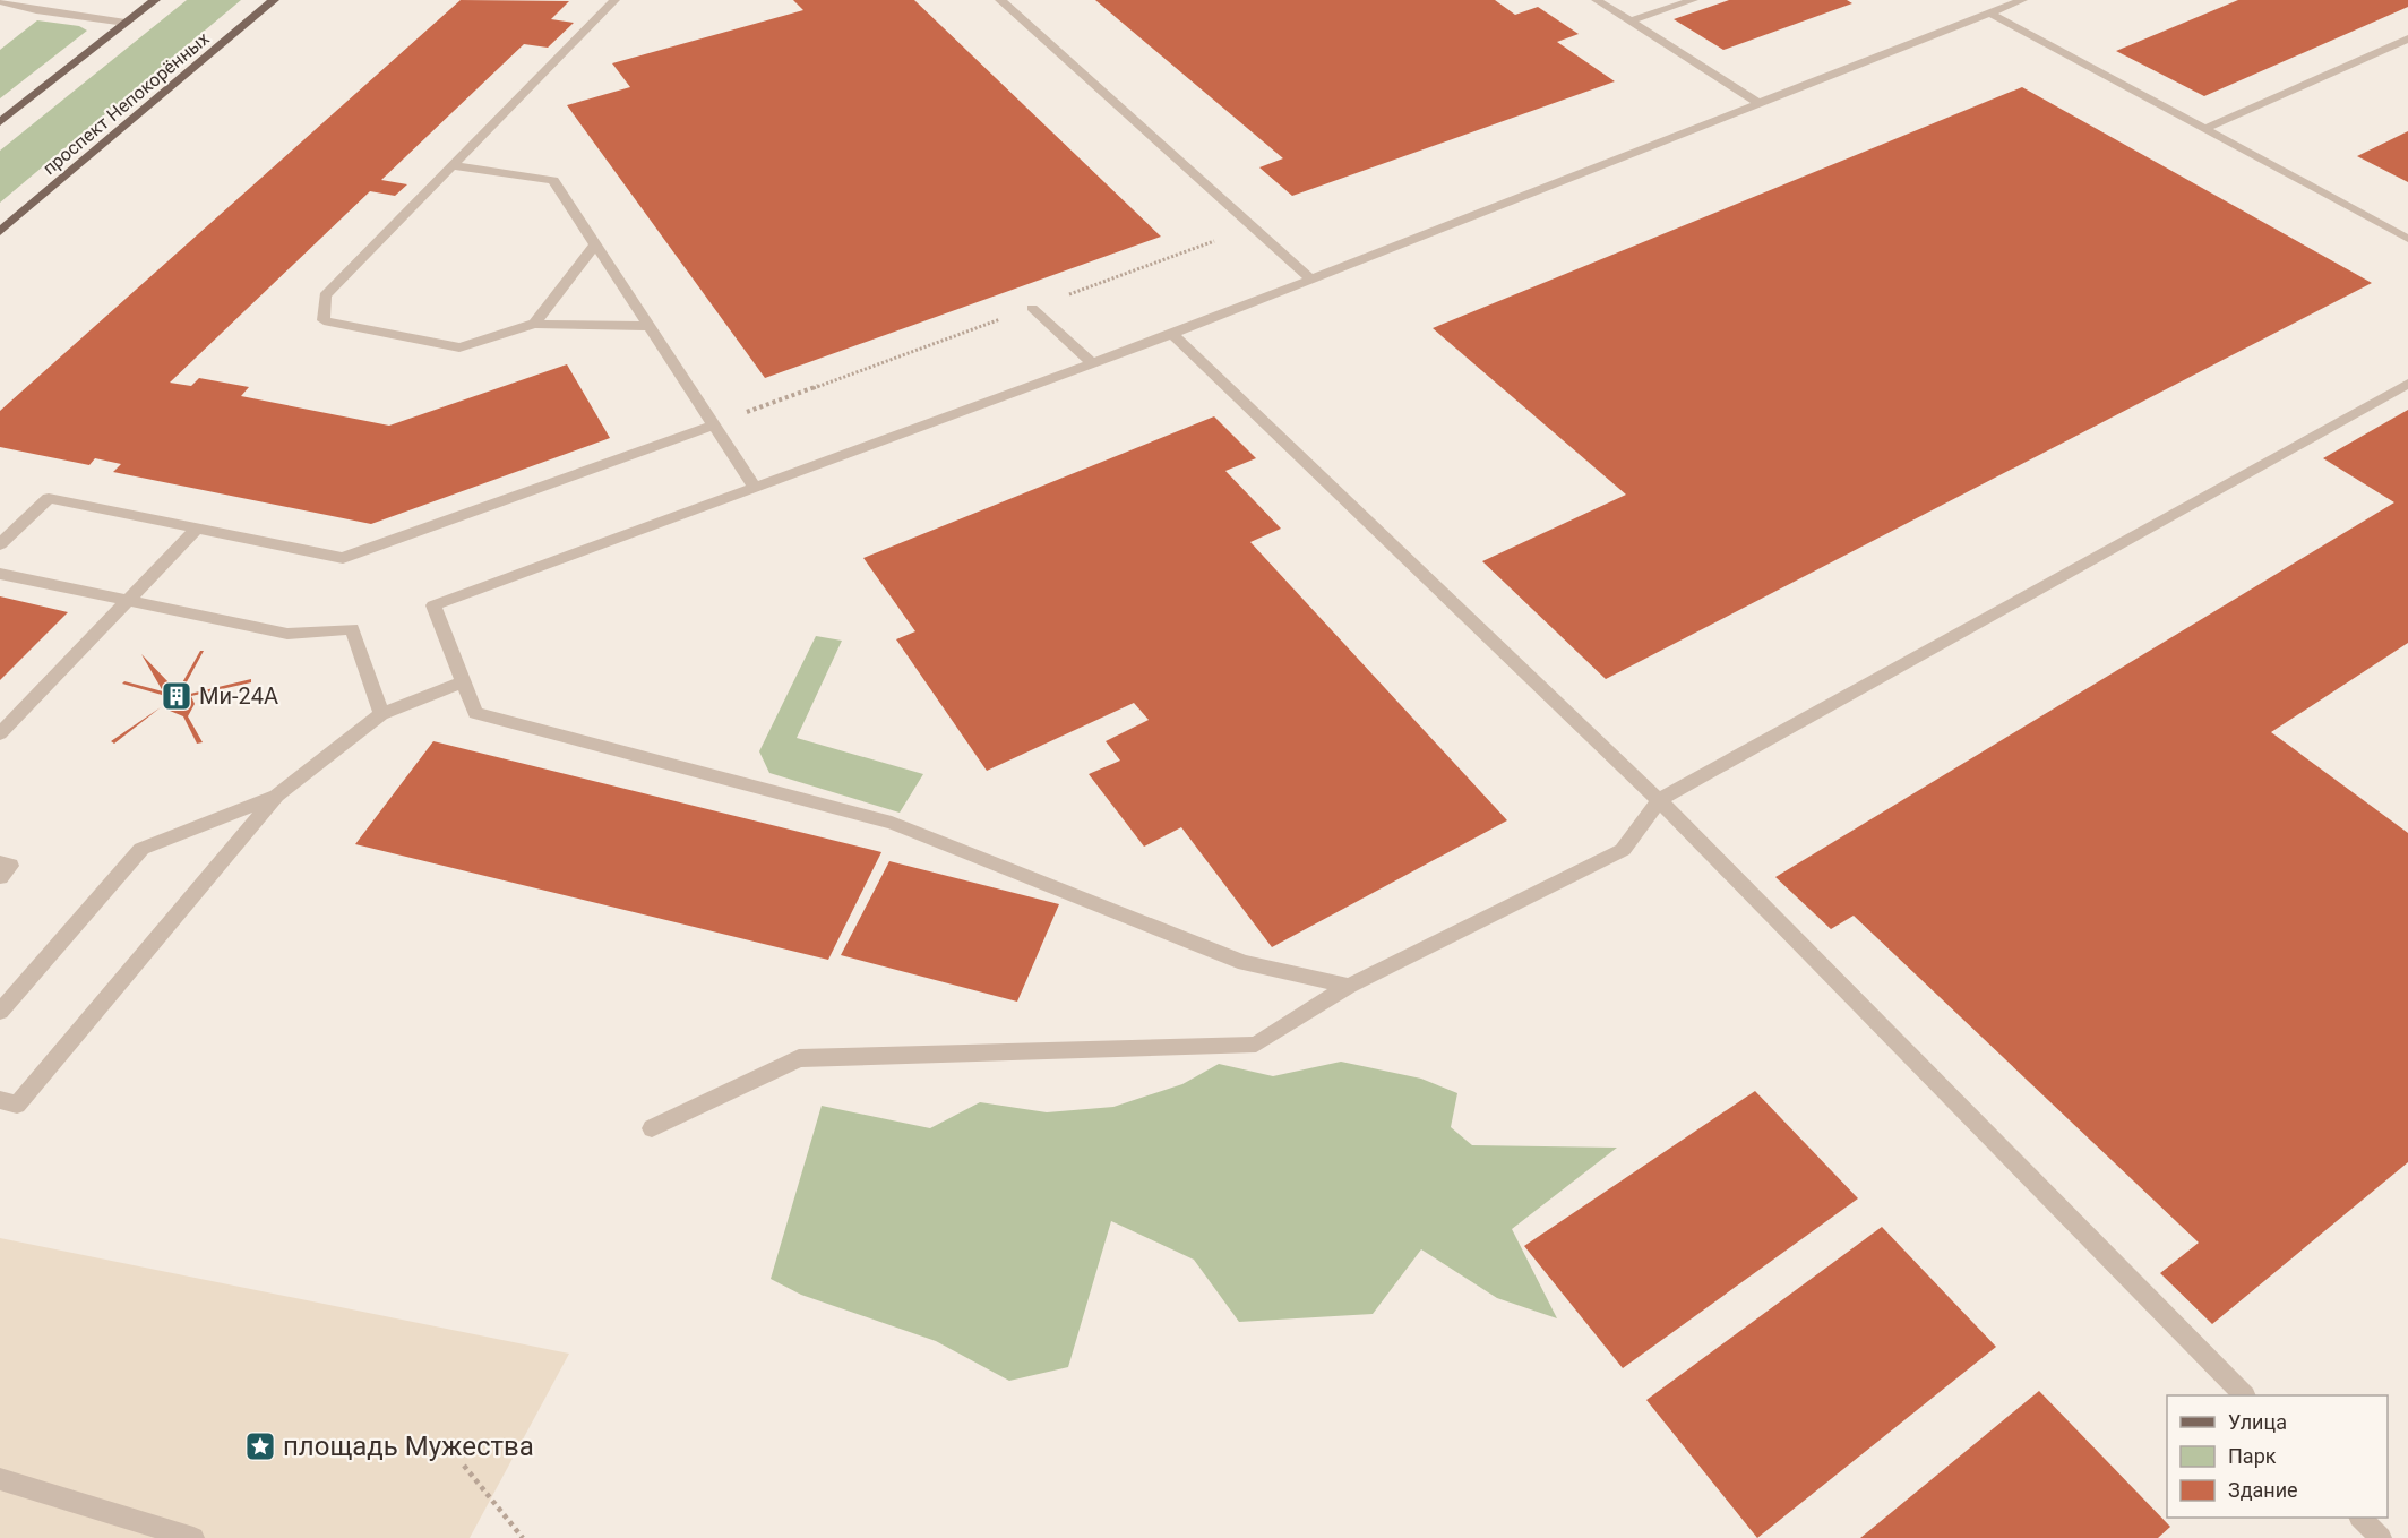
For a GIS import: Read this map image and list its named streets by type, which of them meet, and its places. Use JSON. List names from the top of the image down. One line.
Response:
{"streets":{"main road":["проспект Непокорённых"]},"places":{"building":["Ми-24А"],"place":["площадь Мужества"]},"legend":["Улица","Парк","Здание"]}
